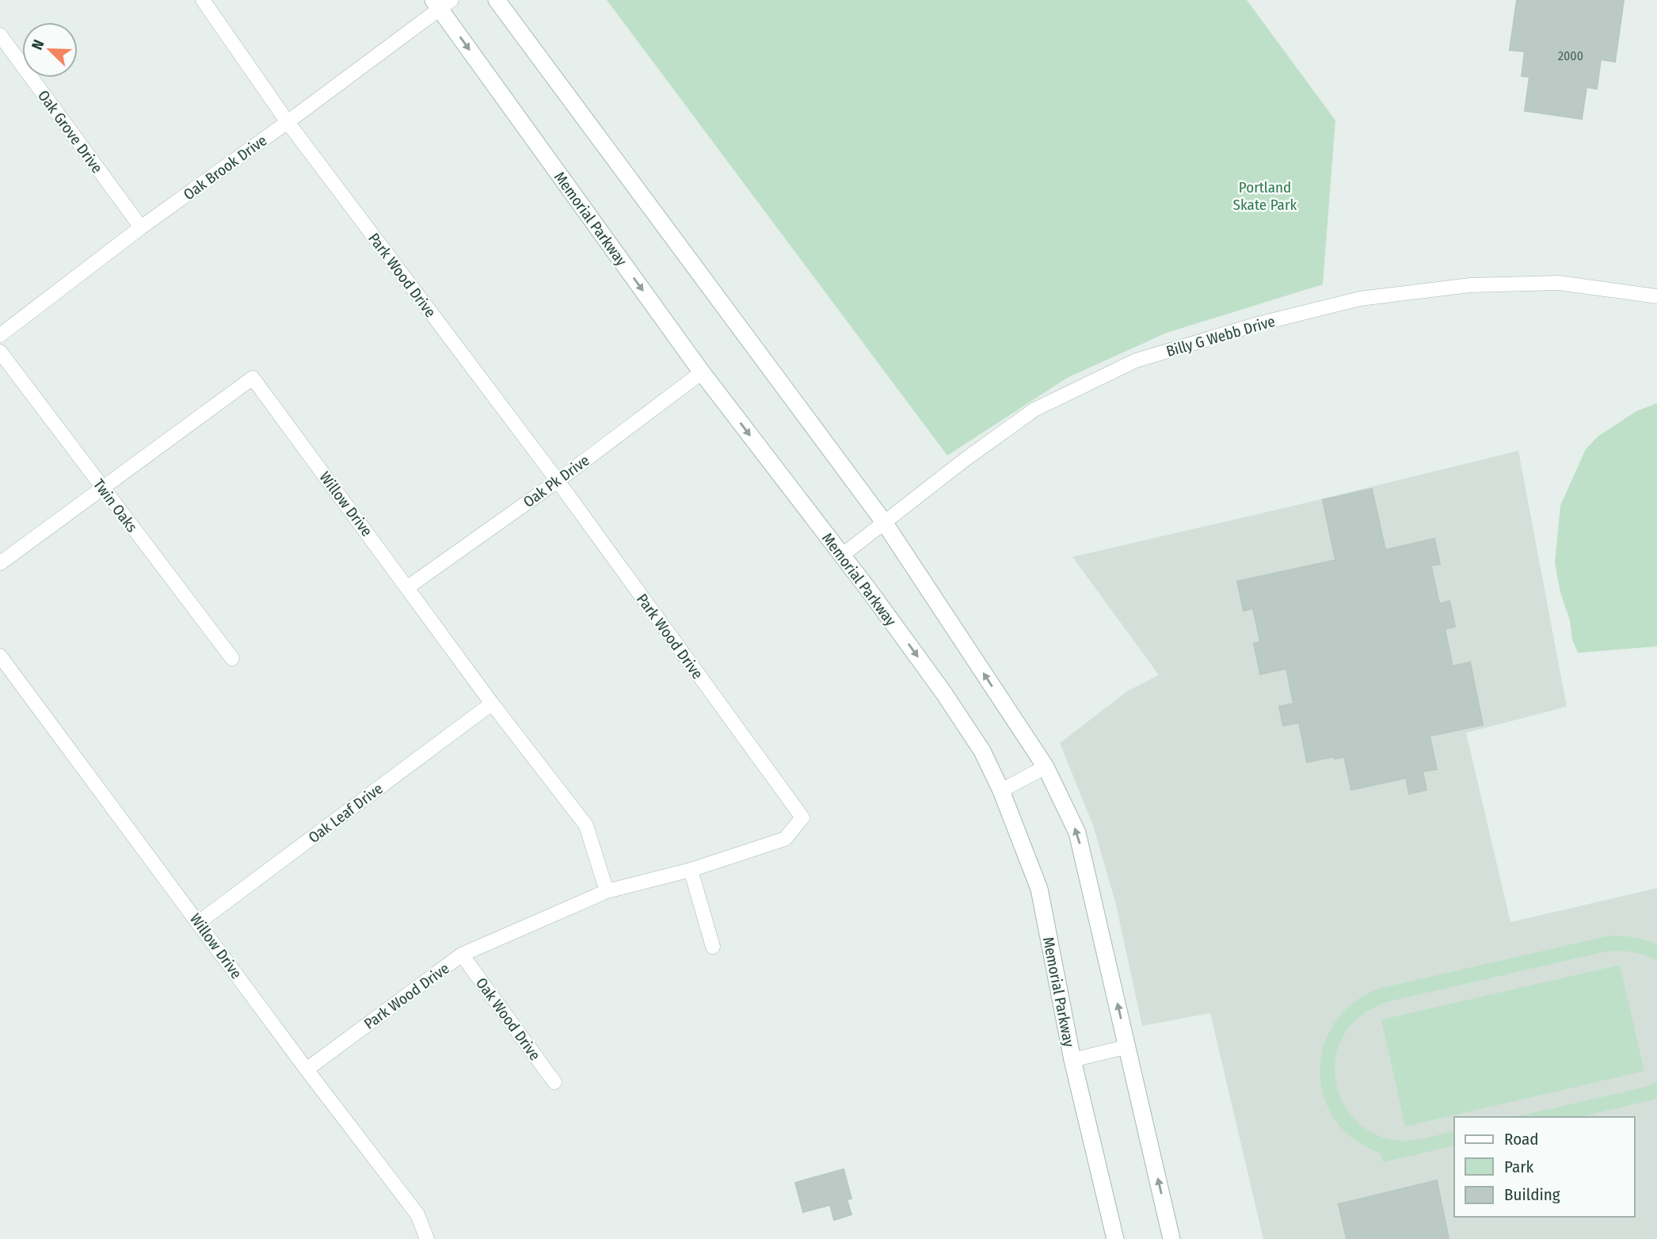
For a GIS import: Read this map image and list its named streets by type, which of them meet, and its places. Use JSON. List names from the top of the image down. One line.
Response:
{"streets":{"street":["Oak Grove Drive","Oak Brook Drive","Memorial Parkway","Park Wood Drive","Billy G Webb Drive","Oak Pk Drive","Willow Drive","Twin Oaks","Oak Leaf Drive","Oak Wood Drive"]},"crossings":[["Oak Grove Drive","Oak Brook Drive"],["Oak Brook Drive","Memorial Parkway"],["Oak Brook Drive","Park Wood Drive"],["Memorial Parkway","Billy G Webb Drive"],["Memorial Parkway","Oak Pk Drive"],["Park Wood Drive","Oak Pk Drive"],["Park Wood Drive","Willow Drive"],["Park Wood Drive","Oak Wood Drive"],["Oak Pk Drive","Willow Drive"],["Willow Drive","Twin Oaks"],["Willow Drive","Oak Leaf Drive"]],"parks":["Portland Skate Park"],"house_numbers":["2000"],"legend":["Road","Park","Building"],"north":"top left"}
